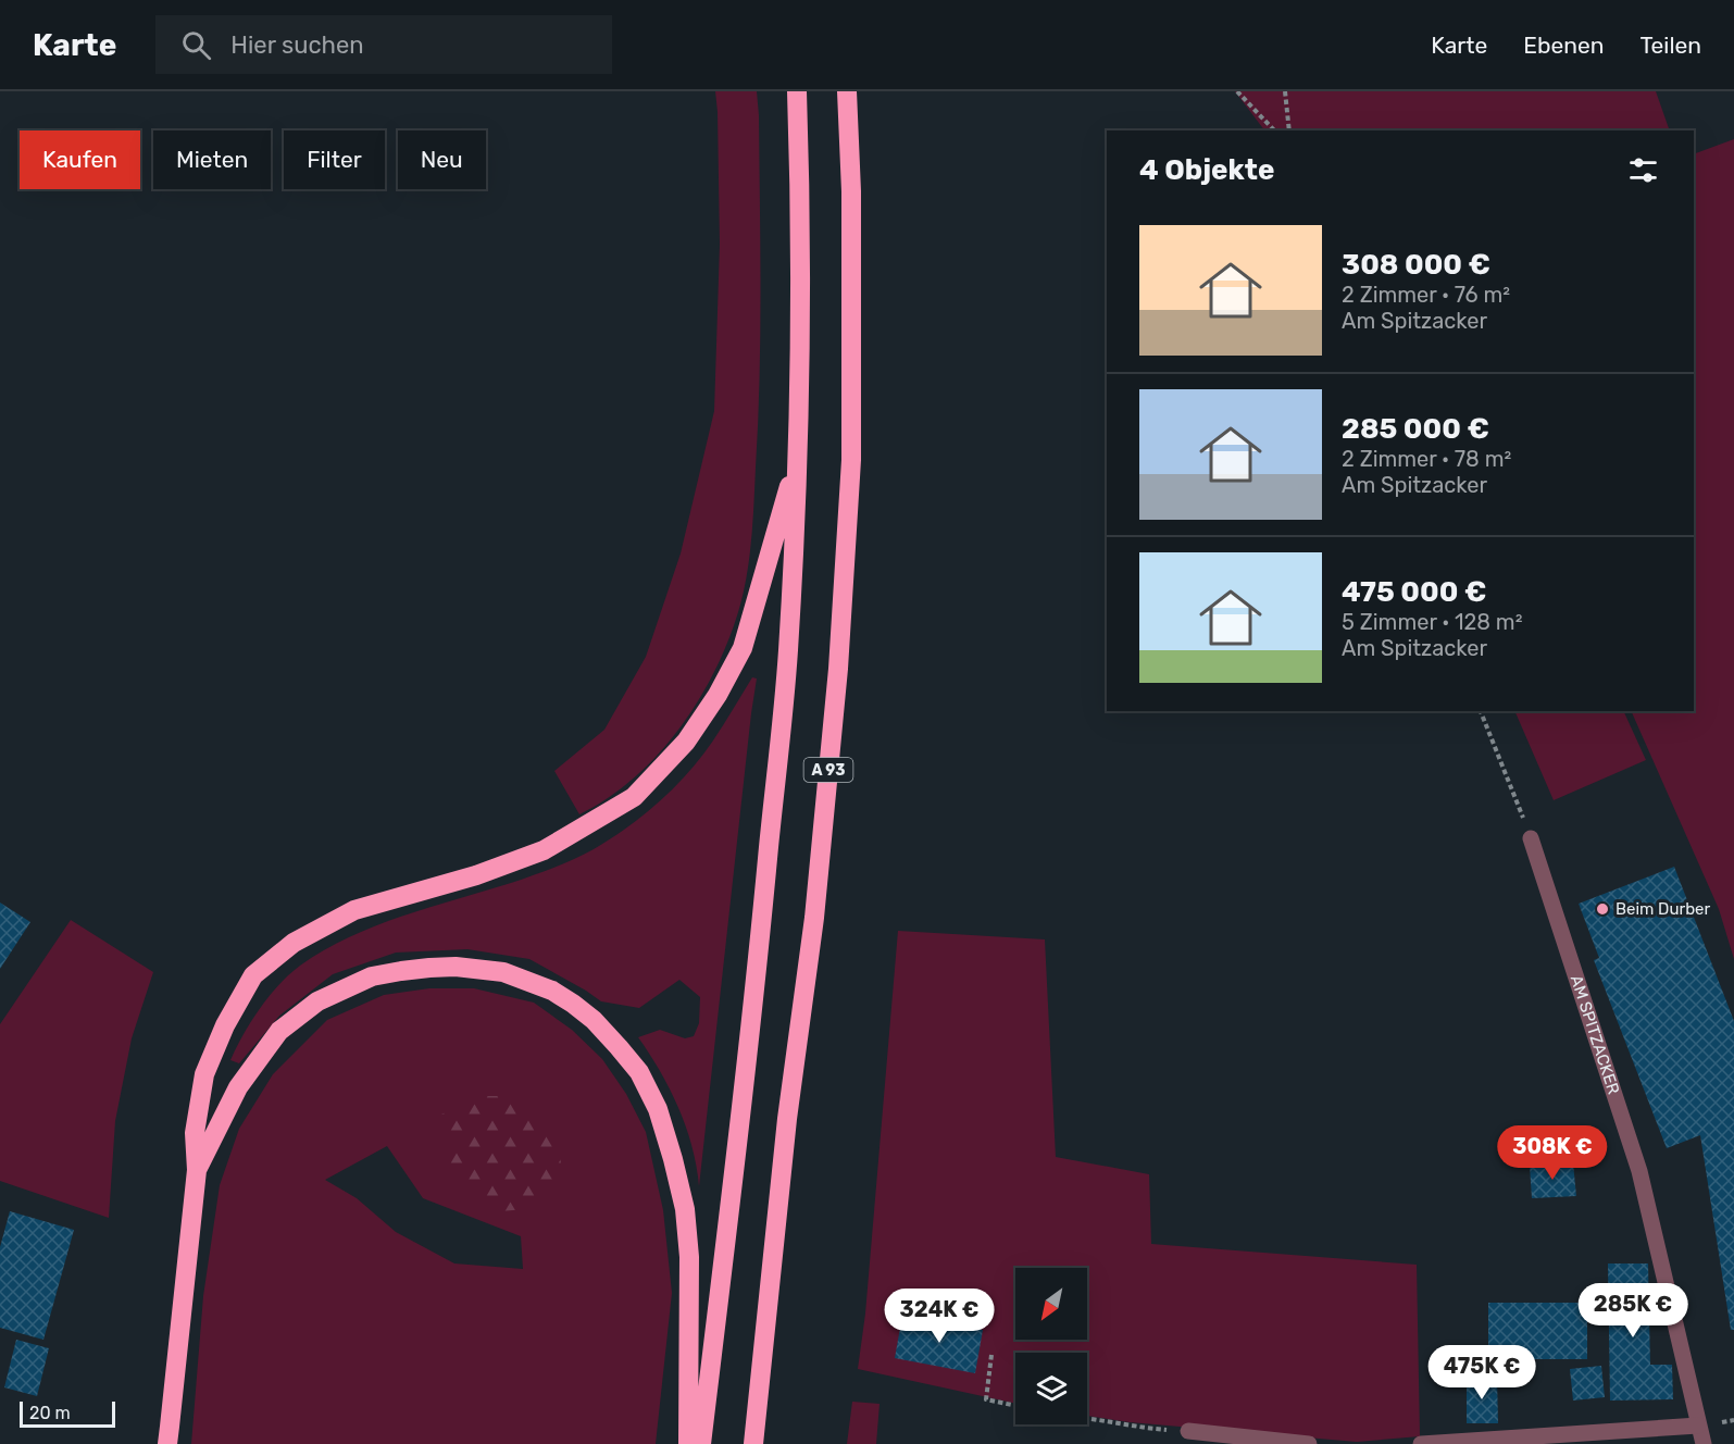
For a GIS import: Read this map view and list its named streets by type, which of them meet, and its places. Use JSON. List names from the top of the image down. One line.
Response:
{"streets":{"highway":["A 93"],"street":["AM SPITZACKER"]},"places":["Beim Durber"],"scale_bar":"20 m","north":"bottom left","page":{"header":"Karte","search":"Hier suchen","nav":["Karte","Ebenen","Teilen"],"chip":["Kaufen","Mieten","Filter","Neu"],"heading":"4 Objekte","list":[{"name":"308 000 €","note":"2 Zimmer · 76 m² · Am Spitzacker"},{"name":"285 000 €","note":"2 Zimmer · 78 m² · Am Spitzacker"},{"name":"475 000 €","note":"5 Zimmer · 128 m² · Am Spitzacker"}],"price":["308K €","285K €","324K €","475K €"],"scale":"20 m"}}
